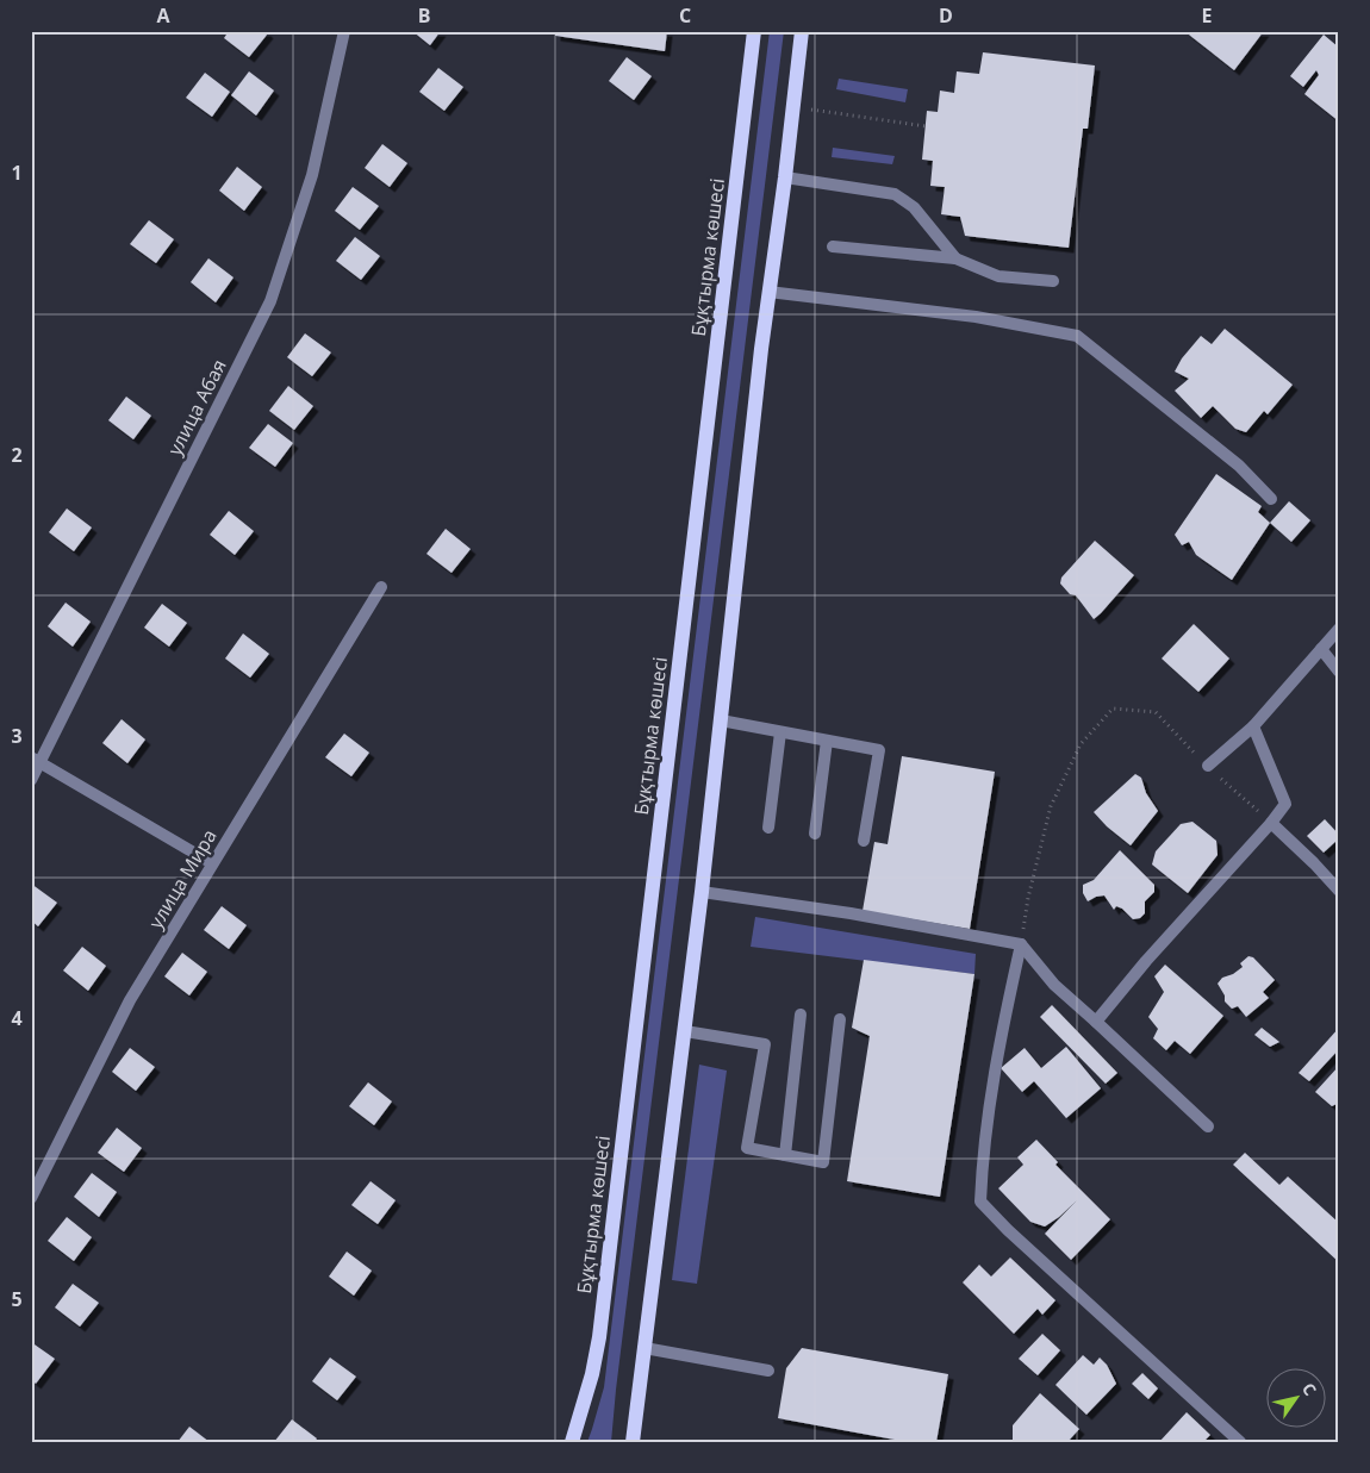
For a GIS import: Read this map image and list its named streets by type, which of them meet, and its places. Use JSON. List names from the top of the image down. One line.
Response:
{"streets":{"main road":["Бұқтырма көшесі"],"street":["улица Абая","улица Мира"]},"north":"top right","grid":{"columns":["A","B","C","D","E"],"rows":["1","2","3","4","5"]}}
